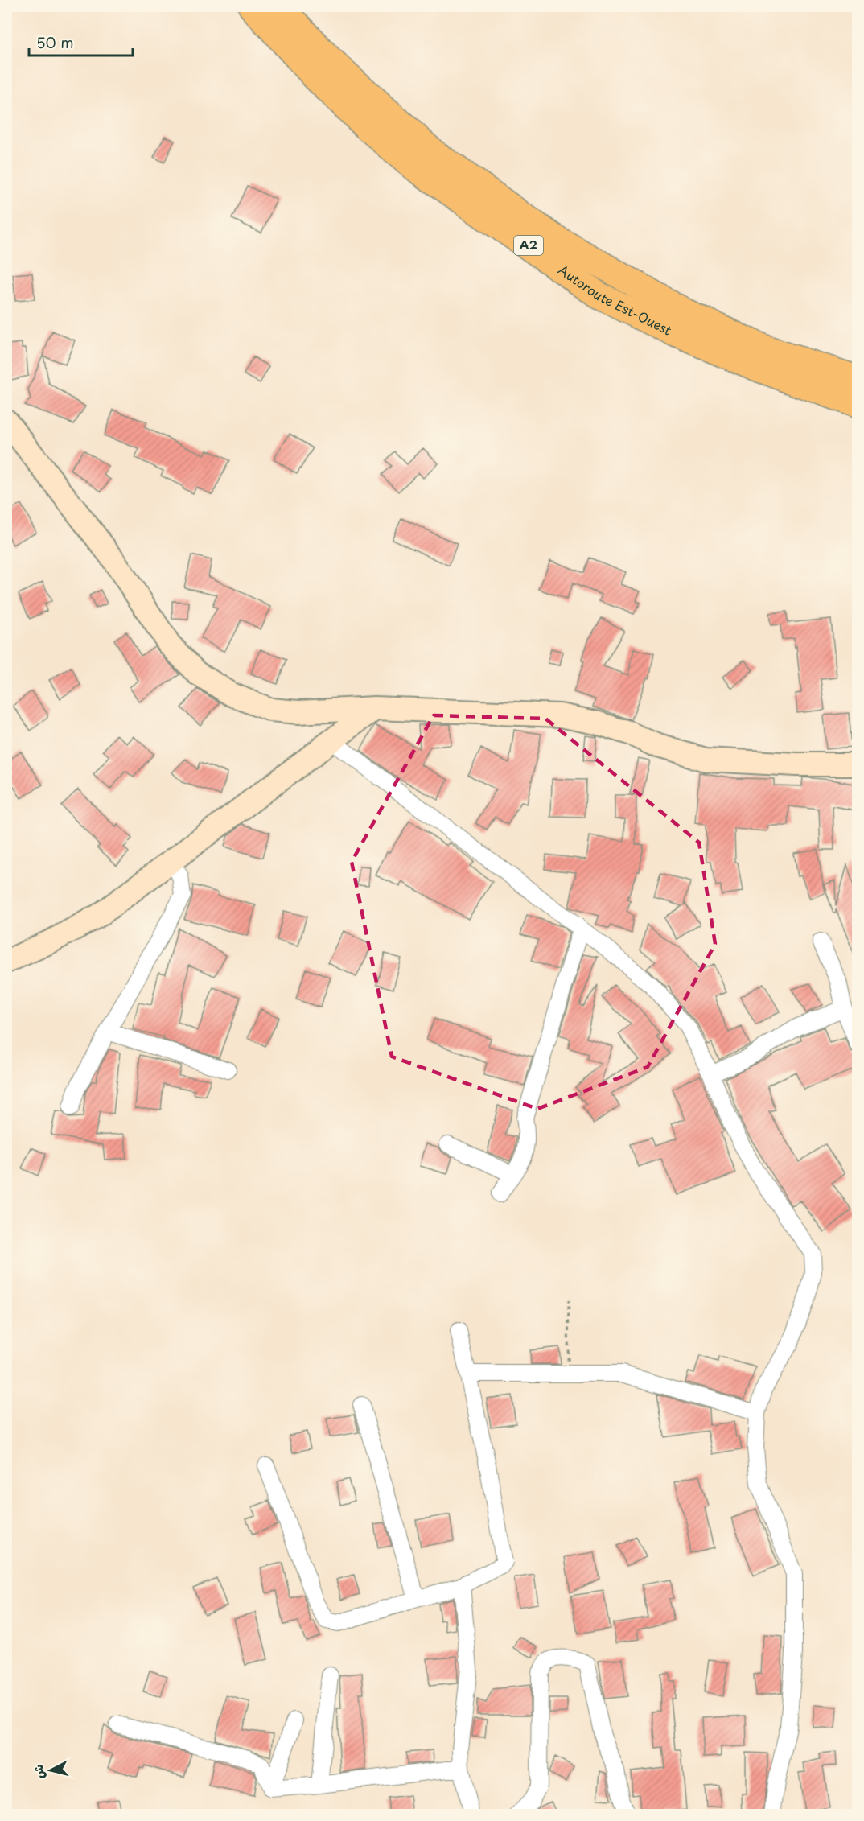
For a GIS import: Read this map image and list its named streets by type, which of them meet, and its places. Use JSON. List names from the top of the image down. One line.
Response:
{"streets":{"highway":["A2","Autoroute Est-Ouest"]},"scale_bar":"50 m","north":"left"}
